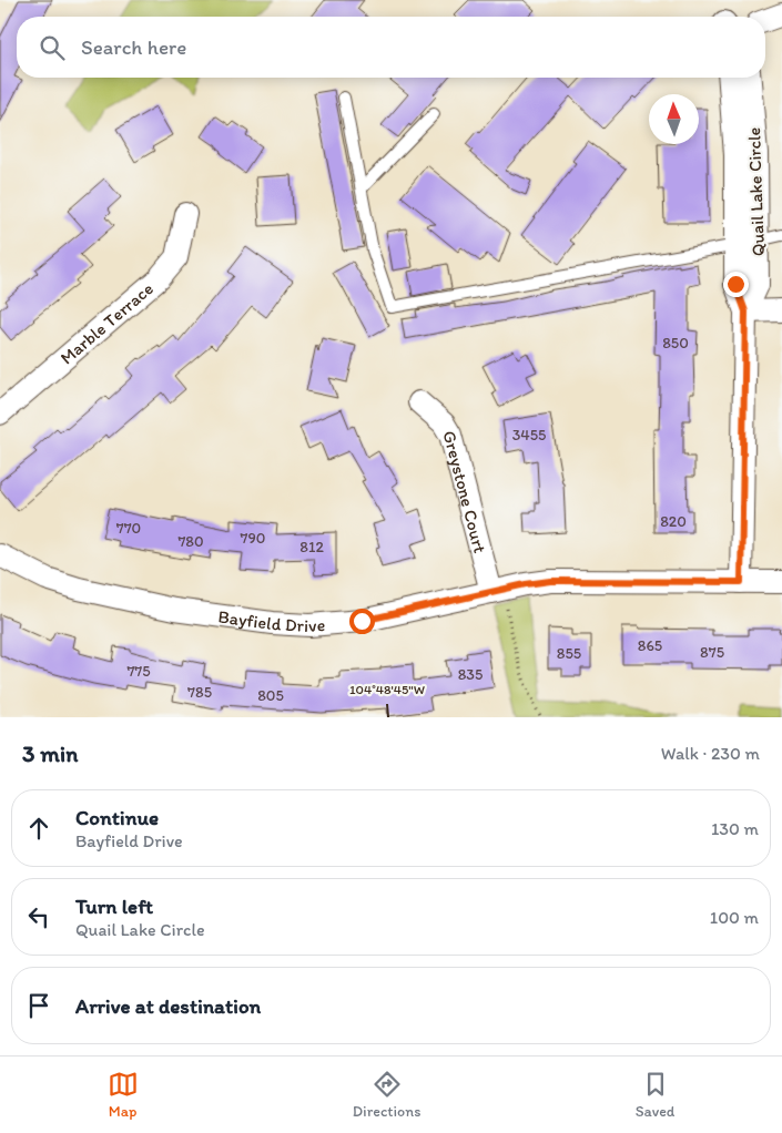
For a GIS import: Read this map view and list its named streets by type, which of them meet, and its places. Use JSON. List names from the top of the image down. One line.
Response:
{"streets":{"street":["Quail Lake Circle","Marble Terrace","Greystone Court","Bayfield Drive"]},"crossings":[["Quail Lake Circle","Bayfield Drive"],["Greystone Court","Bayfield Drive"]],"house_numbers":["850","3455","820","770","790","780","812","865","875","855","775","835","785","805"],"north":"top","page":{"search":"Search here","heading":["3 min","Walk · 230 m"],"list":[["Continue","Bayfield Drive","130 m"],["Turn left","Quail Lake Circle","100 m"],"Arrive at destination"],"nav":["Map","Directions","Saved"]},"coordinates":["104°48'45\"W"]}
